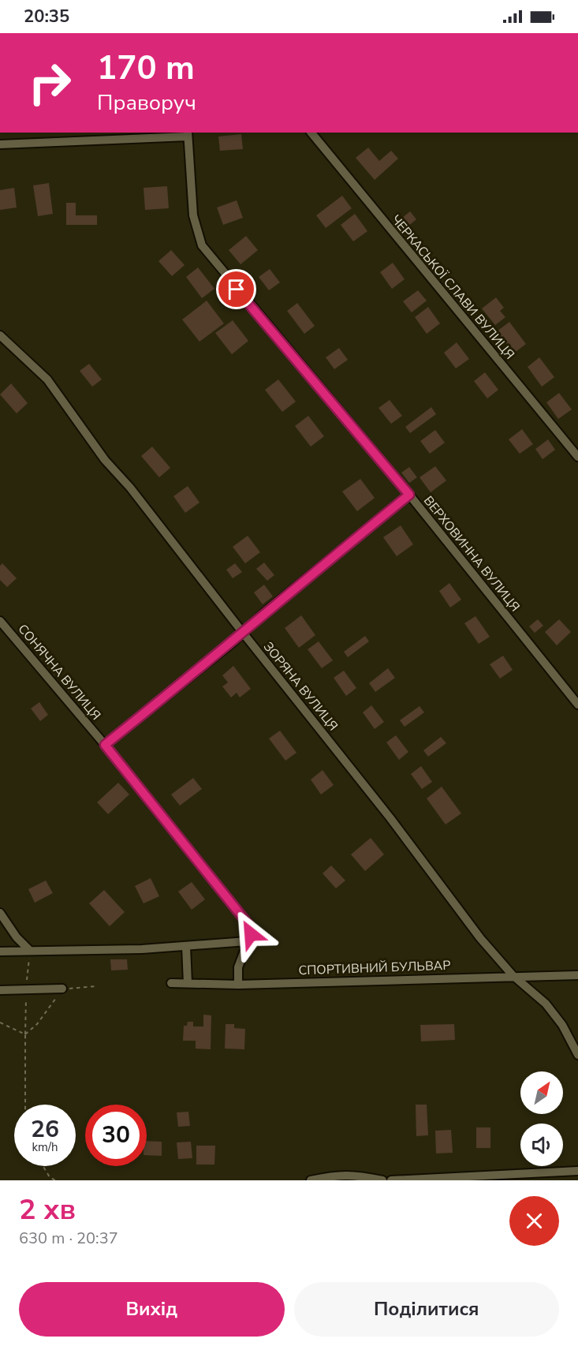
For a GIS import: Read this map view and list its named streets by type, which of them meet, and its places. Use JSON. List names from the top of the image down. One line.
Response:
{"streets":{"street":["ЧЕРКАСЬКОЇ СЛАВИ ВУЛИЦЯ","ВЕРХОВИННА ВУЛИЦЯ","СОНЯЧНА ВУЛИЦЯ","ЗОРЯНА ВУЛИЦЯ","СПОРТИВНИЙ БУЛЬВАР"]},"crossings":[["ЗОРЯНА ВУЛИЦЯ","СПОРТИВНИЙ БУЛЬВАР"]],"north":"top right","page":{"status":"20:35","turn":["170 m","Праворуч"],"speed":"26 km/h","limit":"30","heading":["2 хв","630 m · 20:37"],"buttons":["Вихід","Поділитися"]}}
